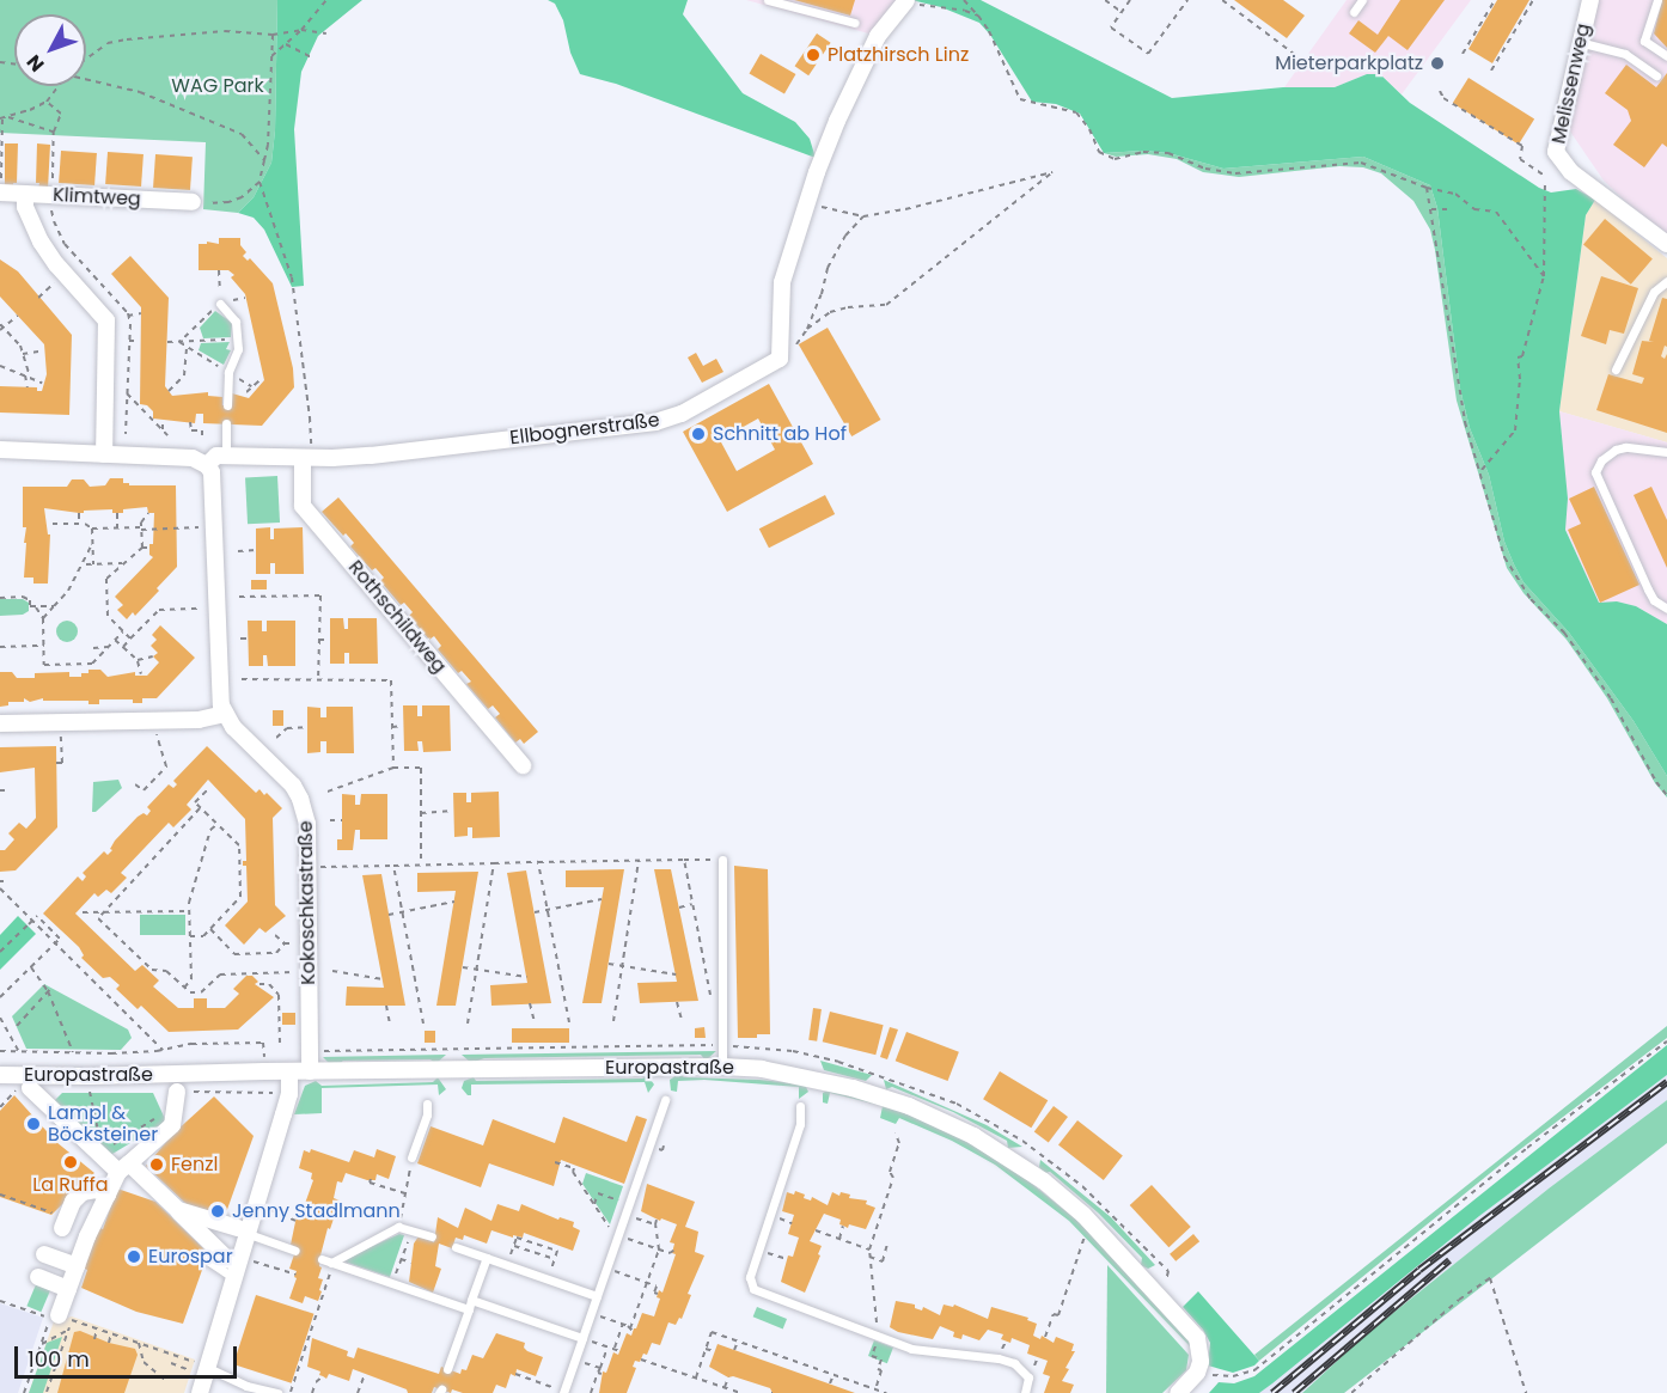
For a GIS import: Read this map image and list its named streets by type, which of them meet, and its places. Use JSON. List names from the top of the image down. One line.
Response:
{"streets":{"street":["Melissenweg","Klimtweg","Ellbognerstraße","Rothschildweg","Kokoschkastraße","Europastraße"]},"crossings":[["Ellbognerstraße","Rothschildweg"],["Ellbognerstraße","Kokoschkastraße"],["Kokoschkastraße","Europastraße"]],"parks":["WAG Park"],"places":["Platzhirsch Linz","Mieterparkplatz","Schnitt ab Hof","Lampl & Böcksteiner","La Ruffa","Fenzl","Jenny Stadlmann","Eurospar"],"scale_bar":"100 m","north":"bottom left"}
